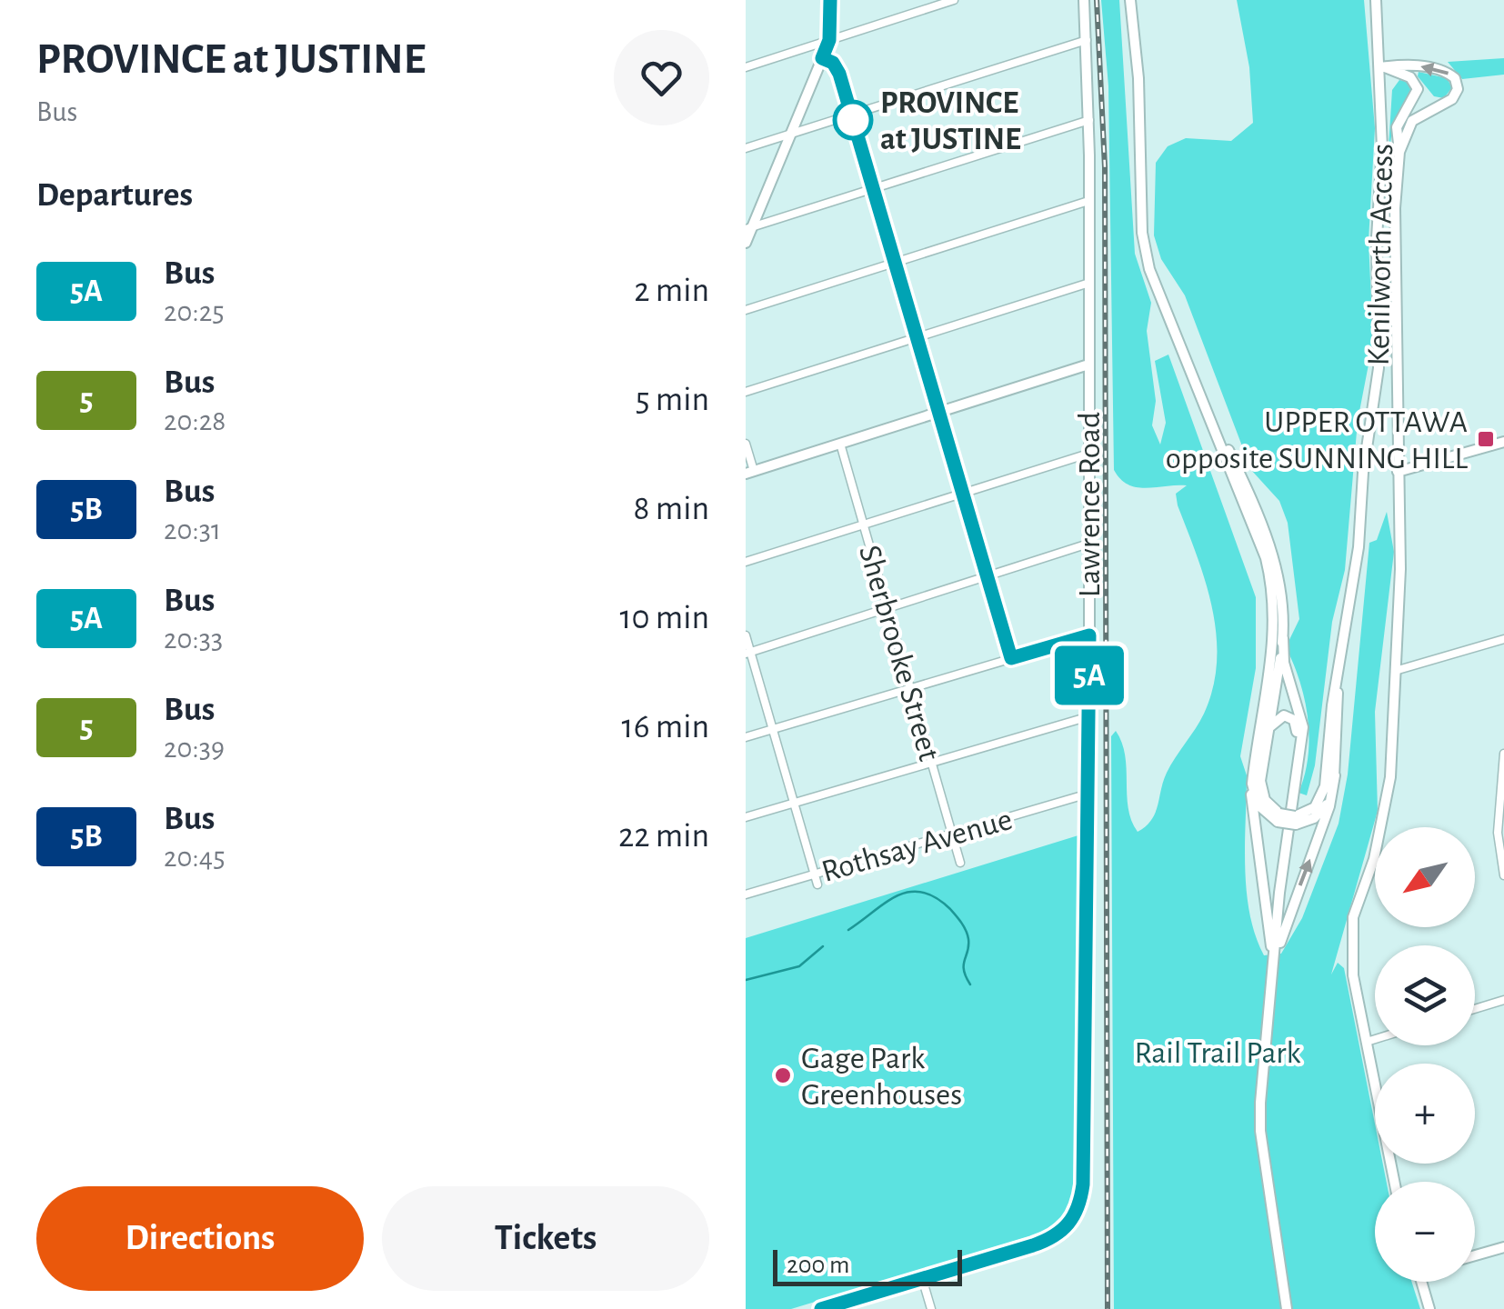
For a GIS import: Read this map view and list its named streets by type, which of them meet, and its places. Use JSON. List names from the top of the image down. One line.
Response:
{"streets":{"main road":["Kenilworth Access","Lawrence Road"],"street":["Sherbrooke Street","Rothsay Avenue"]},"crossings":[["Lawrence Road","Rothsay Avenue"],["Sherbrooke Street","Rothsay Avenue"]],"parks":["Rail Trail Park"],"places":{"other":["PROVINCE at JUSTINE","Gage Park Greenhouses"],"transit":["UPPER OTTAWA opposite SUNNING HILL"]},"lines":["bus line 5A"],"scale_bar":"200 m","north":"bottom left","page":{"heading":[["PROVINCE at JUSTINE","Bus"],"Departures"],"on_map":"5A","list":[{"mark":"5A","name":"Bus","note":"20:25","value":"2 min"},{"mark":"5","name":"Bus","note":"20:28","value":"5 min"},{"mark":"5B","name":"Bus","note":"20:31","value":"8 min"},{"mark":"5A","name":"Bus","note":"20:33","value":"10 min"},{"mark":"5","name":"Bus","note":"20:39","value":"16 min"},{"mark":"5B","name":"Bus","note":"20:45","value":"22 min"}],"map_buttons":["+","−"],"buttons":["Directions","Tickets"],"scale":"200 m"}}
